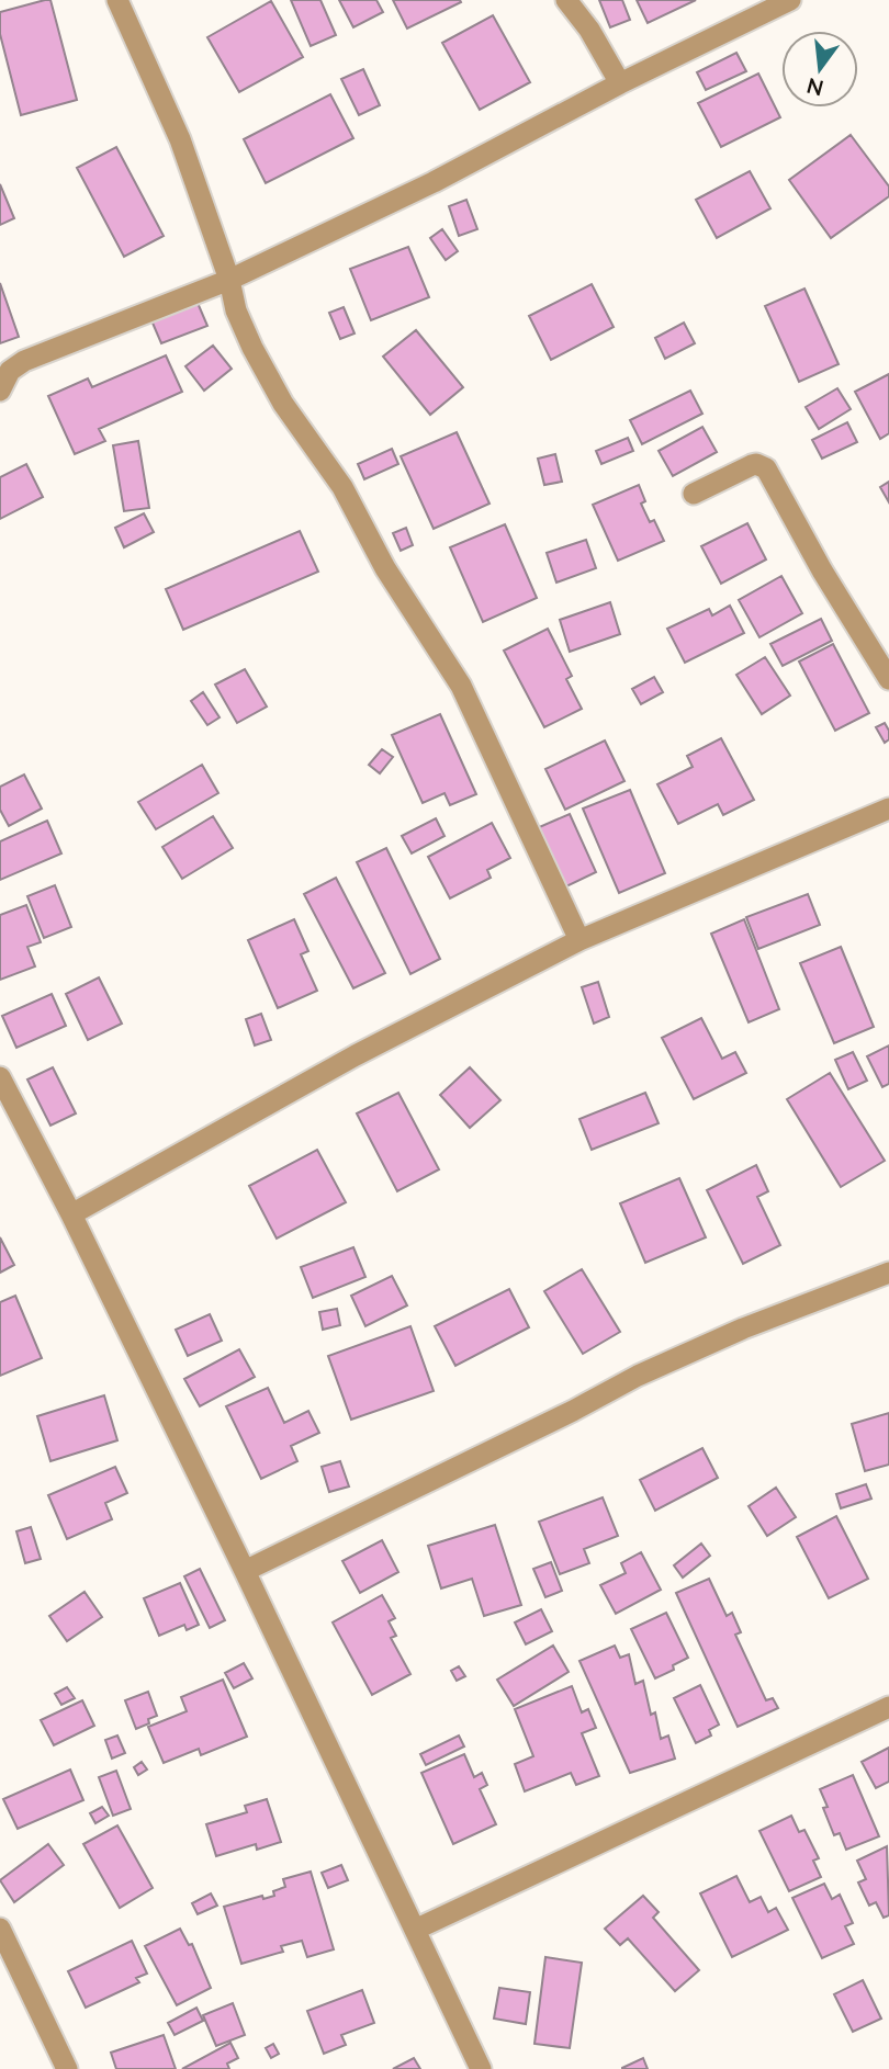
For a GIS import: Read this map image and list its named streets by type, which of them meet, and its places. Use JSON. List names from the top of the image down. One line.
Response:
{"north":"bottom"}
